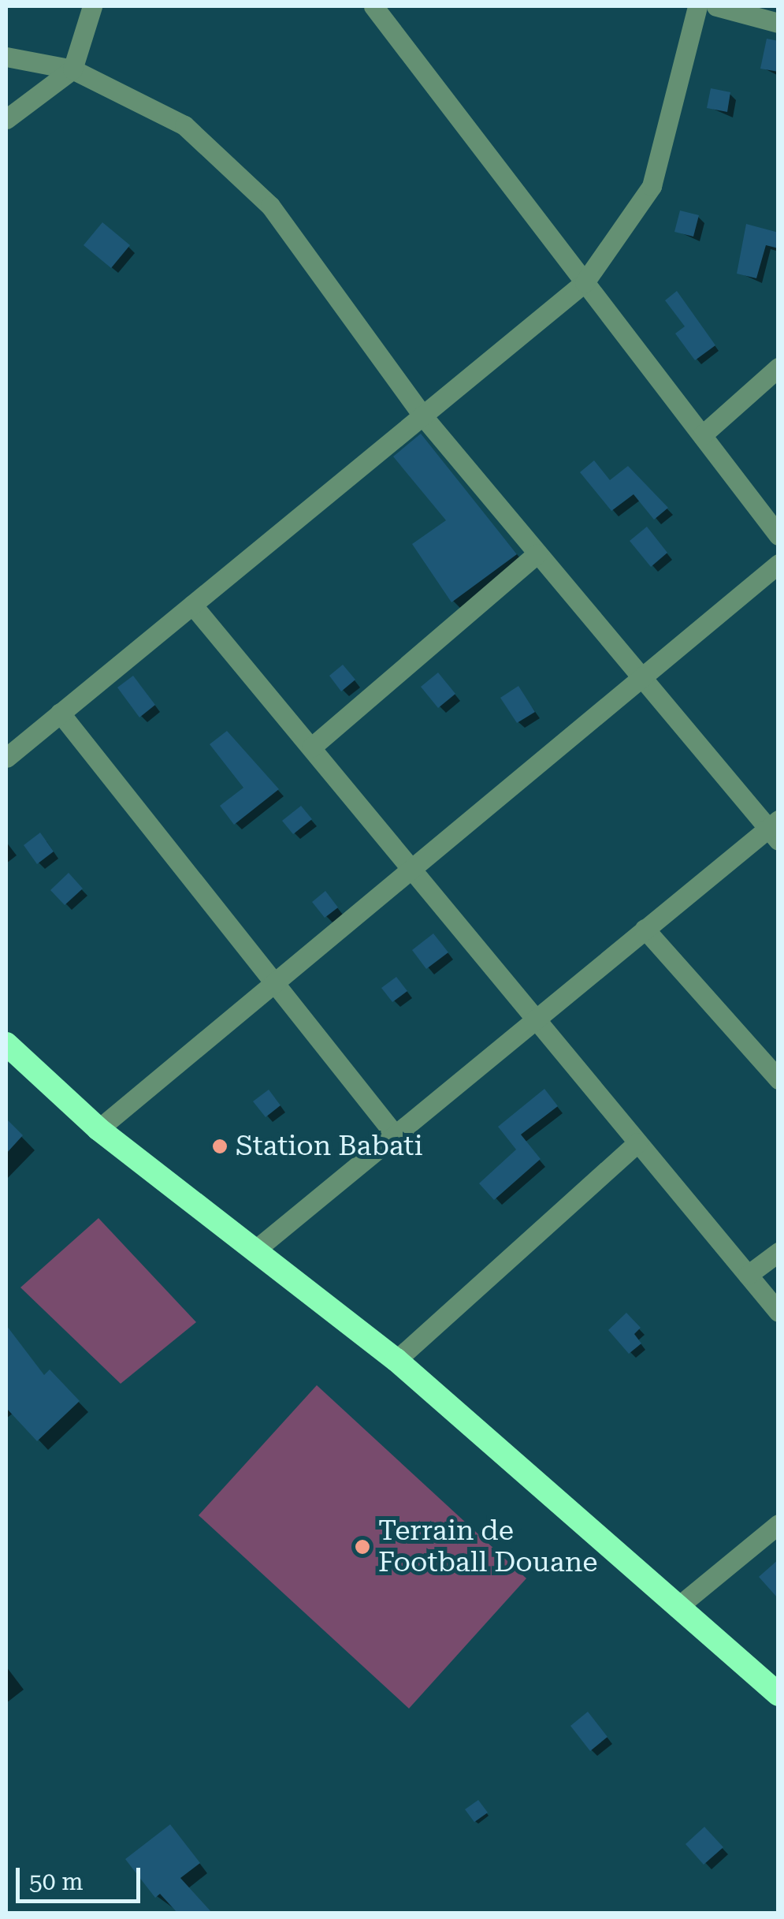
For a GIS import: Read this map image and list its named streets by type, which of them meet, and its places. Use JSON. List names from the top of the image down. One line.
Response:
{"places":["Station Babati","Terrain de Football Douane"],"scale_bar":"50 m"}
